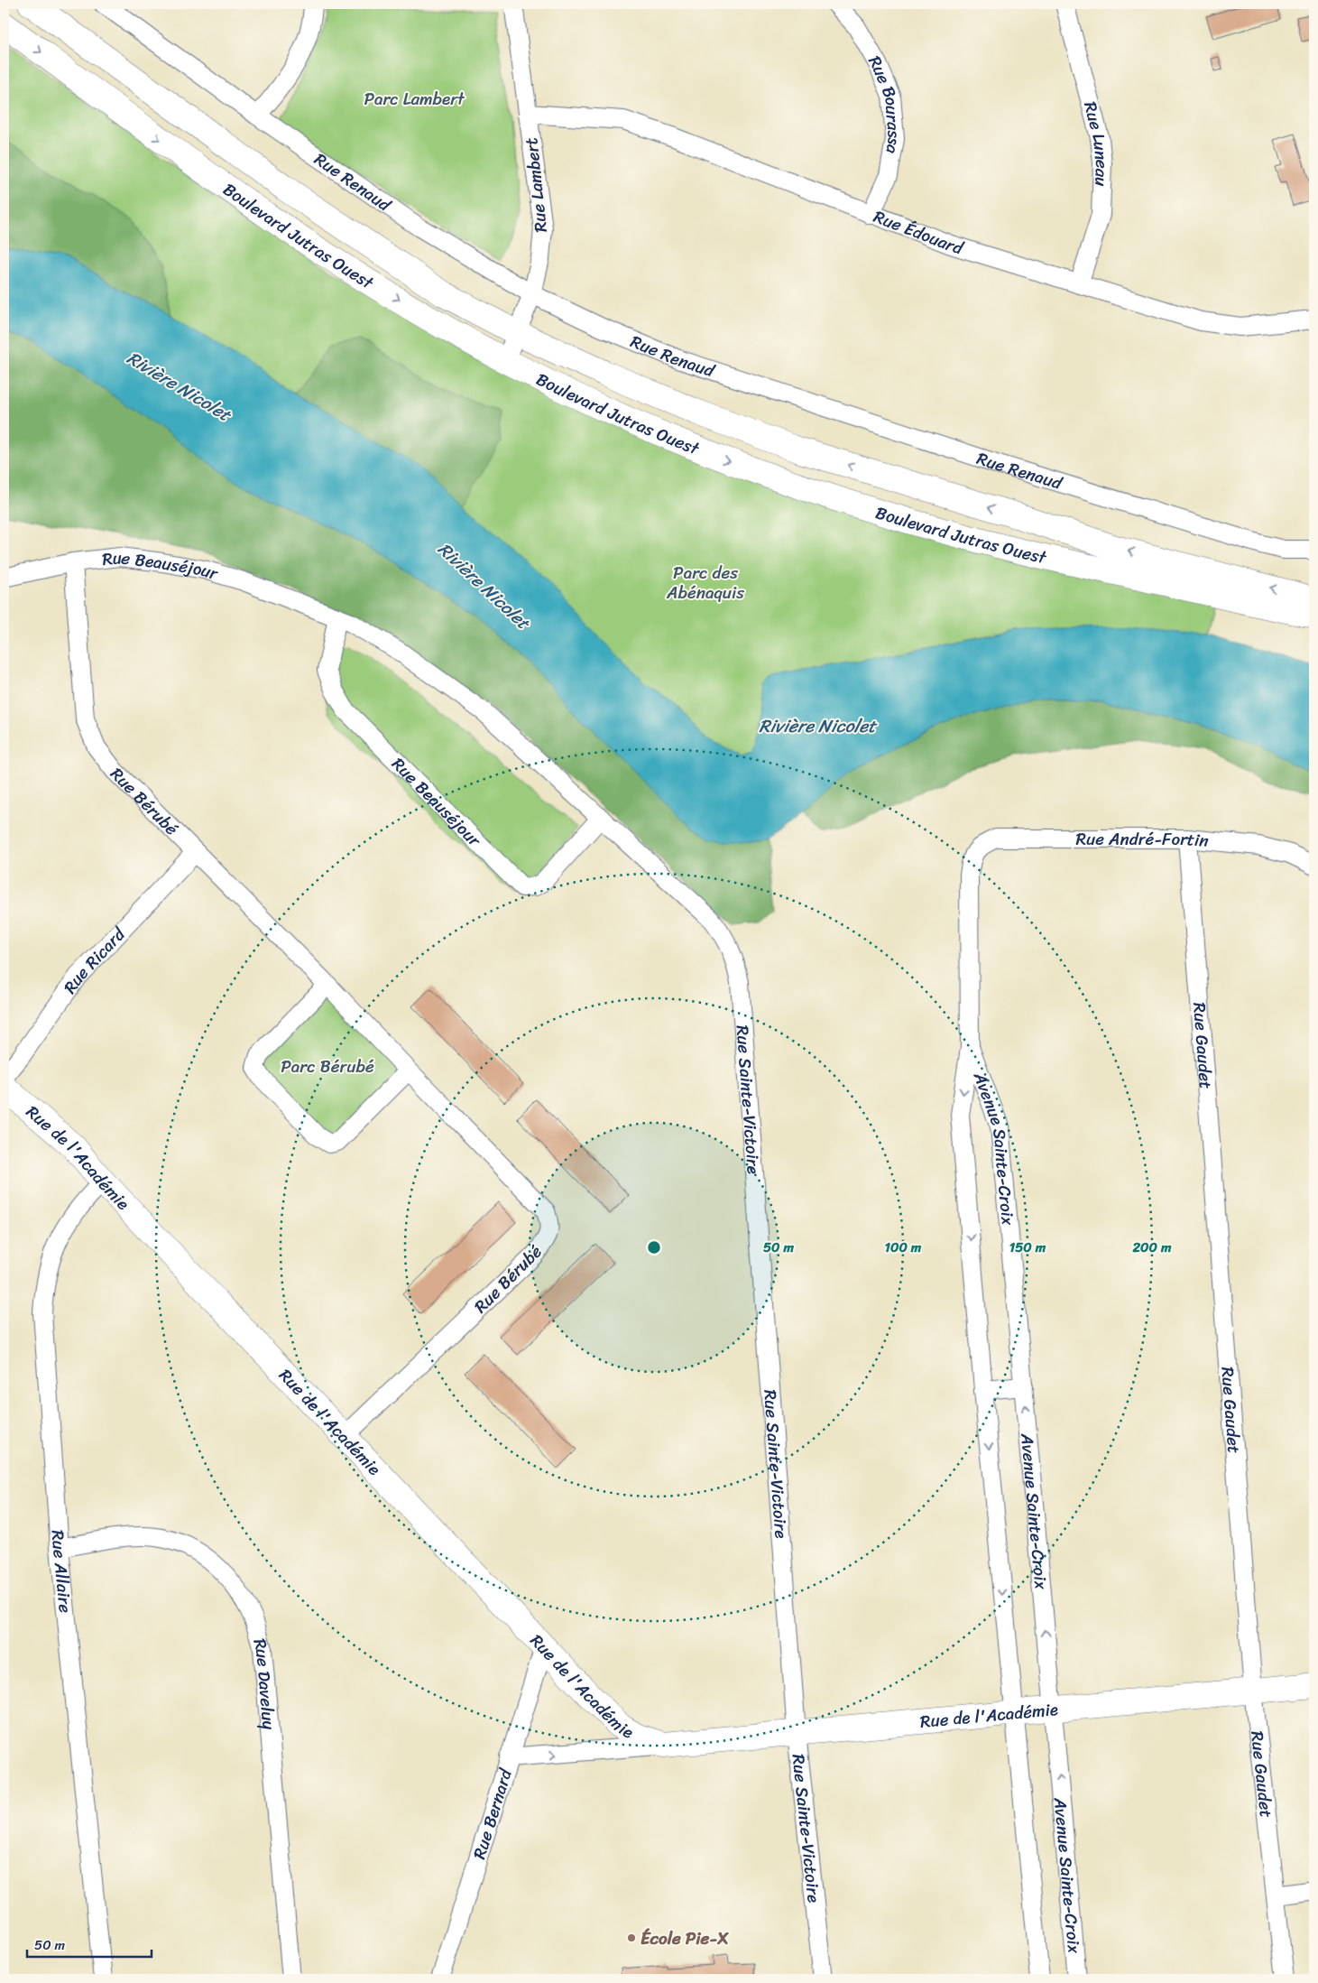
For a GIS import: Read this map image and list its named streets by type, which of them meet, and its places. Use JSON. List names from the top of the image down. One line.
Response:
{"streets":{"main road":["Boulevard Jutras Ouest","Rue de l'Académie"],"street":["Rue Bourassa","Rue Luneau","Rue Renaud","Rue Lambert","Rue Édouard","Rue Beauséjour","Rue Bérubé","Rue André-Fortin","Rue Ricard","Rue Gaudet","Rue Sainte-Victoire","Avenue Sainte-Croix","Rue Allaire","Rue Daveluy","Rue Bernard"]},"crossings":[["Rue Bourassa","Rue Édouard"],["Rue Luneau","Rue Édouard"],["Rue Renaud","Rue Lambert"],["Rue Lambert","Rue Édouard"],["Rue Lambert","Boulevard Jutras Ouest"],["Rue Beauséjour","Rue Bérubé"],["Rue Beauséjour","Rue Sainte-Victoire"],["Rue Bérubé","Rue Ricard"],["Rue Bérubé","Rue de l'Académie"],["Rue André-Fortin","Rue Gaudet"],["Rue André-Fortin","Avenue Sainte-Croix"],["Rue Gaudet","Rue de l'Académie"],["Rue Sainte-Victoire","Rue de l'Académie"],["Avenue Sainte-Croix","Rue de l'Académie"],["Rue de l'Académie","Rue Allaire"],["Rue de l'Académie","Rue Bernard"],["Rue Allaire","Rue Daveluy"]],"water":["Rivière Nicolet"],"parks":["Parc Lambert","Parc des Abénaquis","Parc Bérubé"],"places":["École Pie-X"],"scale_bar":"50 m","rings":["50 m","100 m","150 m","200 m"]}
